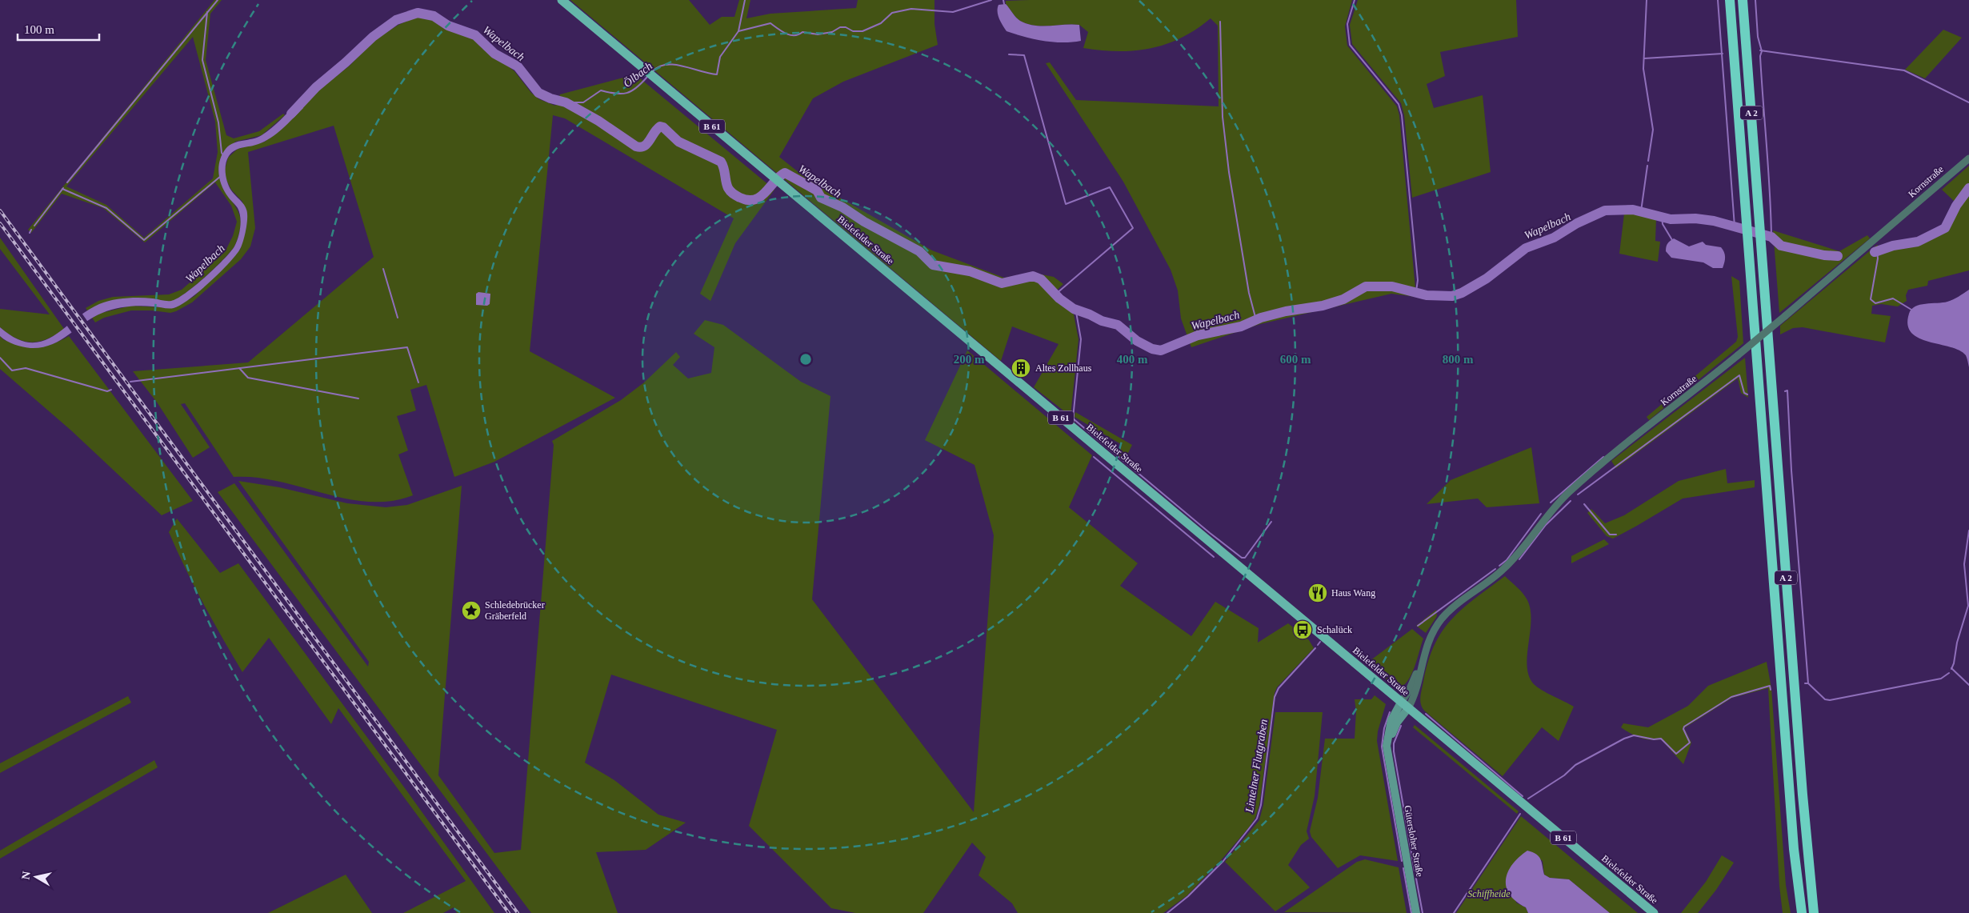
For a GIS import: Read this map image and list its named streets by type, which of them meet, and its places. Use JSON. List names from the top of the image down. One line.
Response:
{"streets":{"highway":["A 2"],"main road":["B 61","Bielefelder Straße","Gütersloher Straße"],"street":["Kornstraße"]},"crossings":[["Kornstraße","Bielefelder Straße"],["Kornstraße","Gütersloher Straße"],["Bielefelder Straße","Gütersloher Straße"]],"water":["Wapelbach","Ölbach","Lintelner Flutgraben"],"parks":["Schiffheide"],"places":{"building":["Altes Zollhaus"],"restaurant":["Haus Wang"],"place":["Schledebrücker Gräberfeld"],"bus stop":["Schalück"]},"scale_bar":"100 m","north":"left","rings":["200 m","400 m","600 m","800 m"]}
